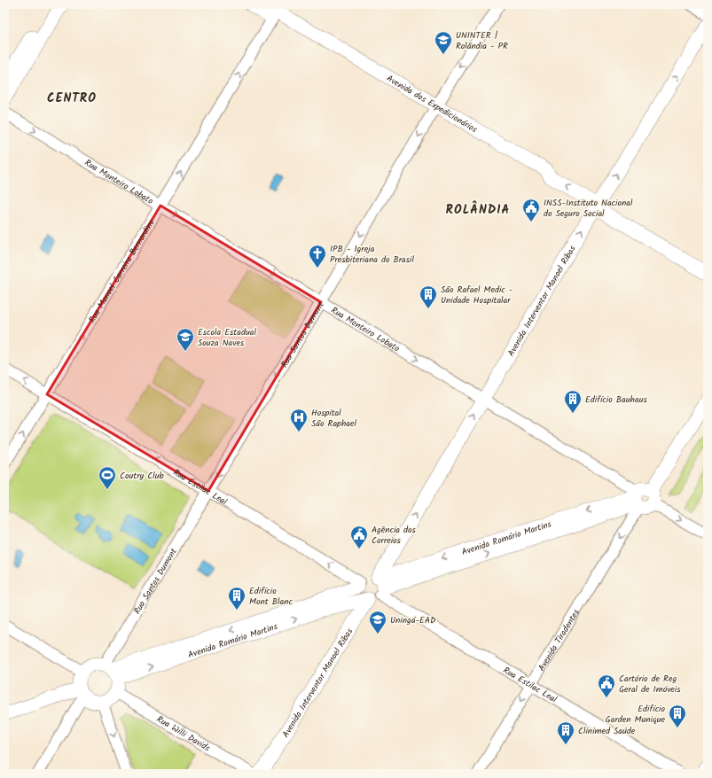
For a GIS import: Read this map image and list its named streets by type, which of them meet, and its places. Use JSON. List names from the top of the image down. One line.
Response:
{"streets":{"street":["Avenida dos Expedicionários","Rua Monteiro Lobato","Rua Manoel Carreira Bernardino","Avenida Interventor Manoel Ribas","Rua Santos Dumont","Rua Estilac Leal","Avenida Romário Martins","Avenida Tiradentes","Rua Willi Davids"]},"crossings":[["Avenida dos Expedicionários","Rua Manoel Carreira Bernardino"],["Avenida dos Expedicionários","Avenida Interventor Manoel Ribas"],["Avenida dos Expedicionários","Rua Santos Dumont"],["Rua Monteiro Lobato","Rua Manoel Carreira Bernardino"],["Rua Monteiro Lobato","Avenida Interventor Manoel Ribas"],["Rua Monteiro Lobato","Rua Santos Dumont"],["Rua Monteiro Lobato","Avenida Romário Martins"],["Rua Monteiro Lobato","Avenida Tiradentes"],["Rua Manoel Carreira Bernardino","Rua Estilac Leal"],["Avenida Interventor Manoel Ribas","Rua Estilac Leal"],["Avenida Interventor Manoel Ribas","Avenida Romário Martins"],["Rua Santos Dumont","Rua Estilac Leal"],["Rua Santos Dumont","Avenida Romário Martins"],["Rua Santos Dumont","Rua Willi Davids"],["Rua Estilac Leal","Avenida Romário Martins"],["Rua Estilac Leal","Avenida Tiradentes"],["Avenida Romário Martins","Avenida Tiradentes"],["Avenida Romário Martins","Rua Willi Davids"]],"one_way":["Rua Monteiro Lobato","Rua Manoel Carreira Bernardino","Avenida Interventor Manoel Ribas","Rua Santos Dumont","Rua Estilac Leal","Avenida Tiradentes"],"districts":["CENTRO","ROLÂNDIA"],"places":{"school or university":["UNINTER | Rolândia - PR","Escola Estadual Souza Naves","Uningá-EAD"],"public building":["INSS-Instituto Nacional do Seguro Social","Agência dos Correios","Cartório de Reg Geral de Imóveis"],"church":["IPB - Igreja Presbiteriana do Brasil"],"building":["São Rafael Medic - Unidade Hospitalar","Edifício Bauhaus","Edifício Mont Blanc","Edifício Garden Munique","Clinimed Saúde"],"hospital":["Hospital São Raphael"],"sports":["Coutry Club"]}}
